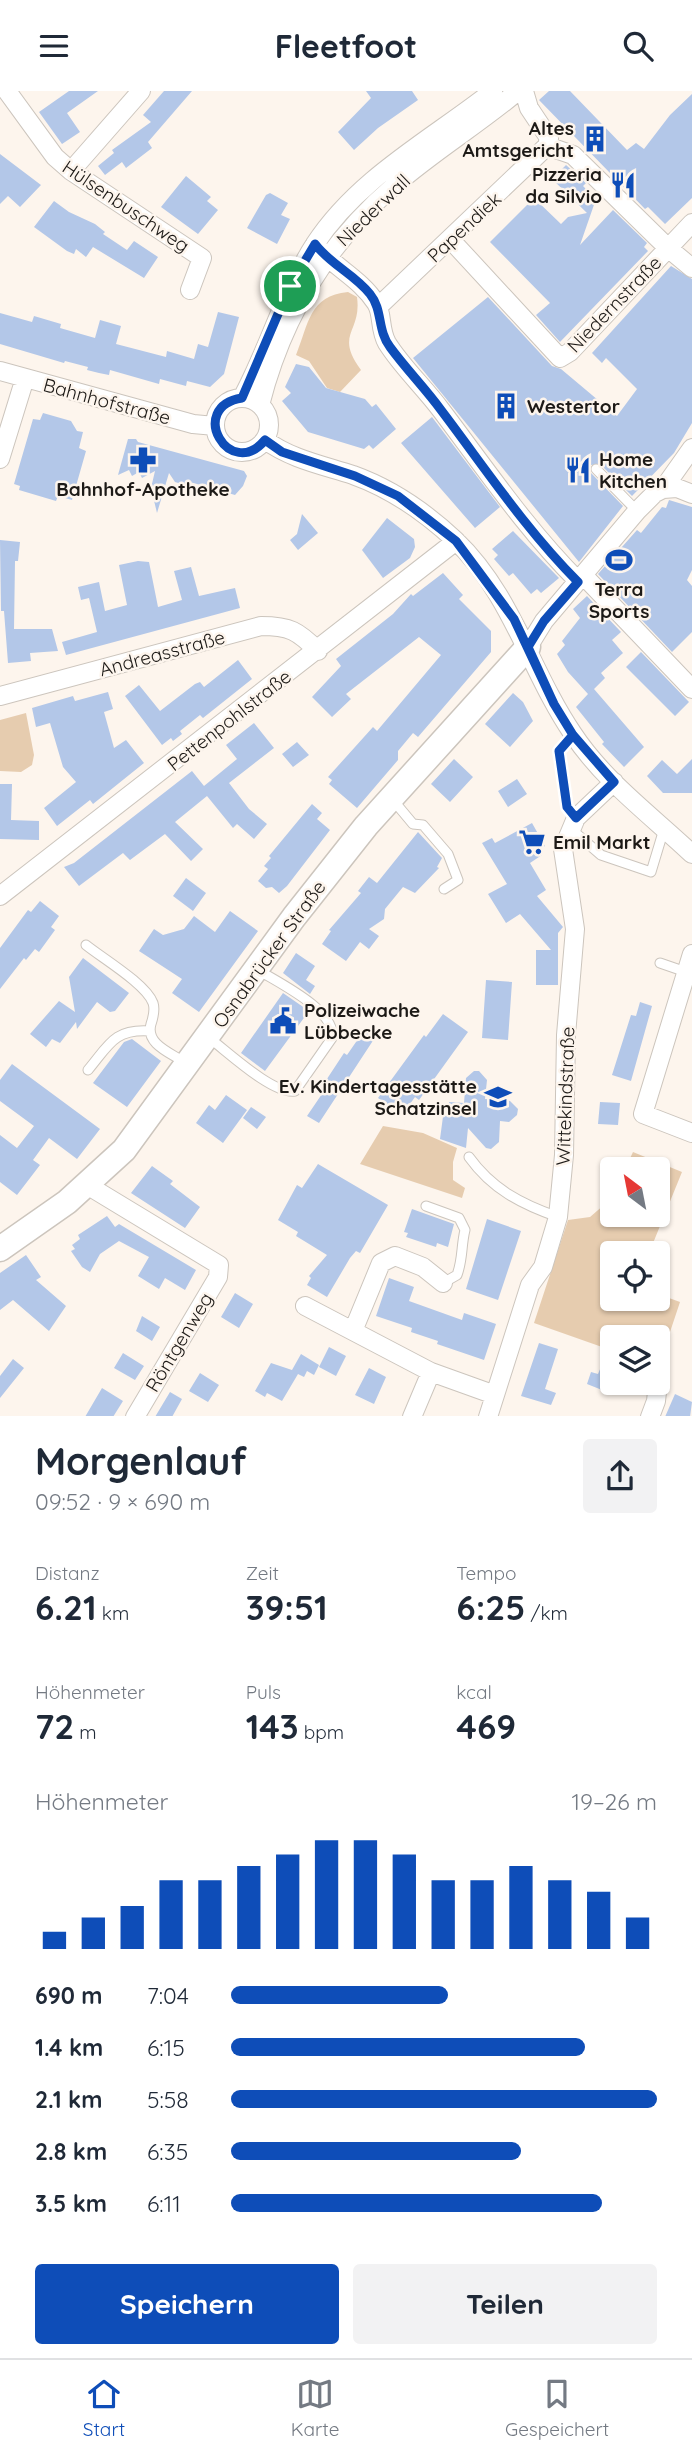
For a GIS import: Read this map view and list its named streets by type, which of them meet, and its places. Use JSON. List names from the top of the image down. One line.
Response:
{"streets":{"street":["Hülsenbuschweg","Niederwall","Papendiek","Niedernstraße","Bahnhofstraße","Andreasstraße","Pettenpohlstraße","Osnabrücker Straße","Wittekindstraße","Röntgenweg"]},"crossings":[["Niederwall","Bahnhofstraße"],["Papendiek","Niedernstraße"],["Andreasstraße","Pettenpohlstraße"],["Osnabrücker Straße","Röntgenweg"]],"places":{"building":["Altes Amtsgericht","Westertor"],"restaurant":["Pizzeria da Silvio","Home Kitchen"],"pharmacy":["Bahnhof-Apotheke"],"sports":["Terra Sports"],"supermarket":["Emil Markt"],"public building":["Polizeiwache Lübbecke"],"school or university":["Ev. Kindertagesstätte Schatzinsel"]},"north":"top left","page":{"header":"Fleetfoot","heading":["Morgenlauf","09:52 · 9 × 690 m"],"stats":[["Distanz","6.21 km"],["Zeit","39:51"],["Tempo","6:25 /km"],["Höhenmeter","72 m"],["Puls","143 bpm"],["kcal","469"]],"chart":["Höhenmeter","19–26 m"],"list":[{"name":"690 m","note":"7:04"},{"name":"1.4 km","note":"6:15"},{"name":"2.1 km","note":"5:58"},{"name":"2.8 km","note":"6:35"},{"name":"3.5 km","note":"6:11"}],"buttons":["Speichern","Teilen"],"tabs":["Start","Karte","Gespeichert"]}}
